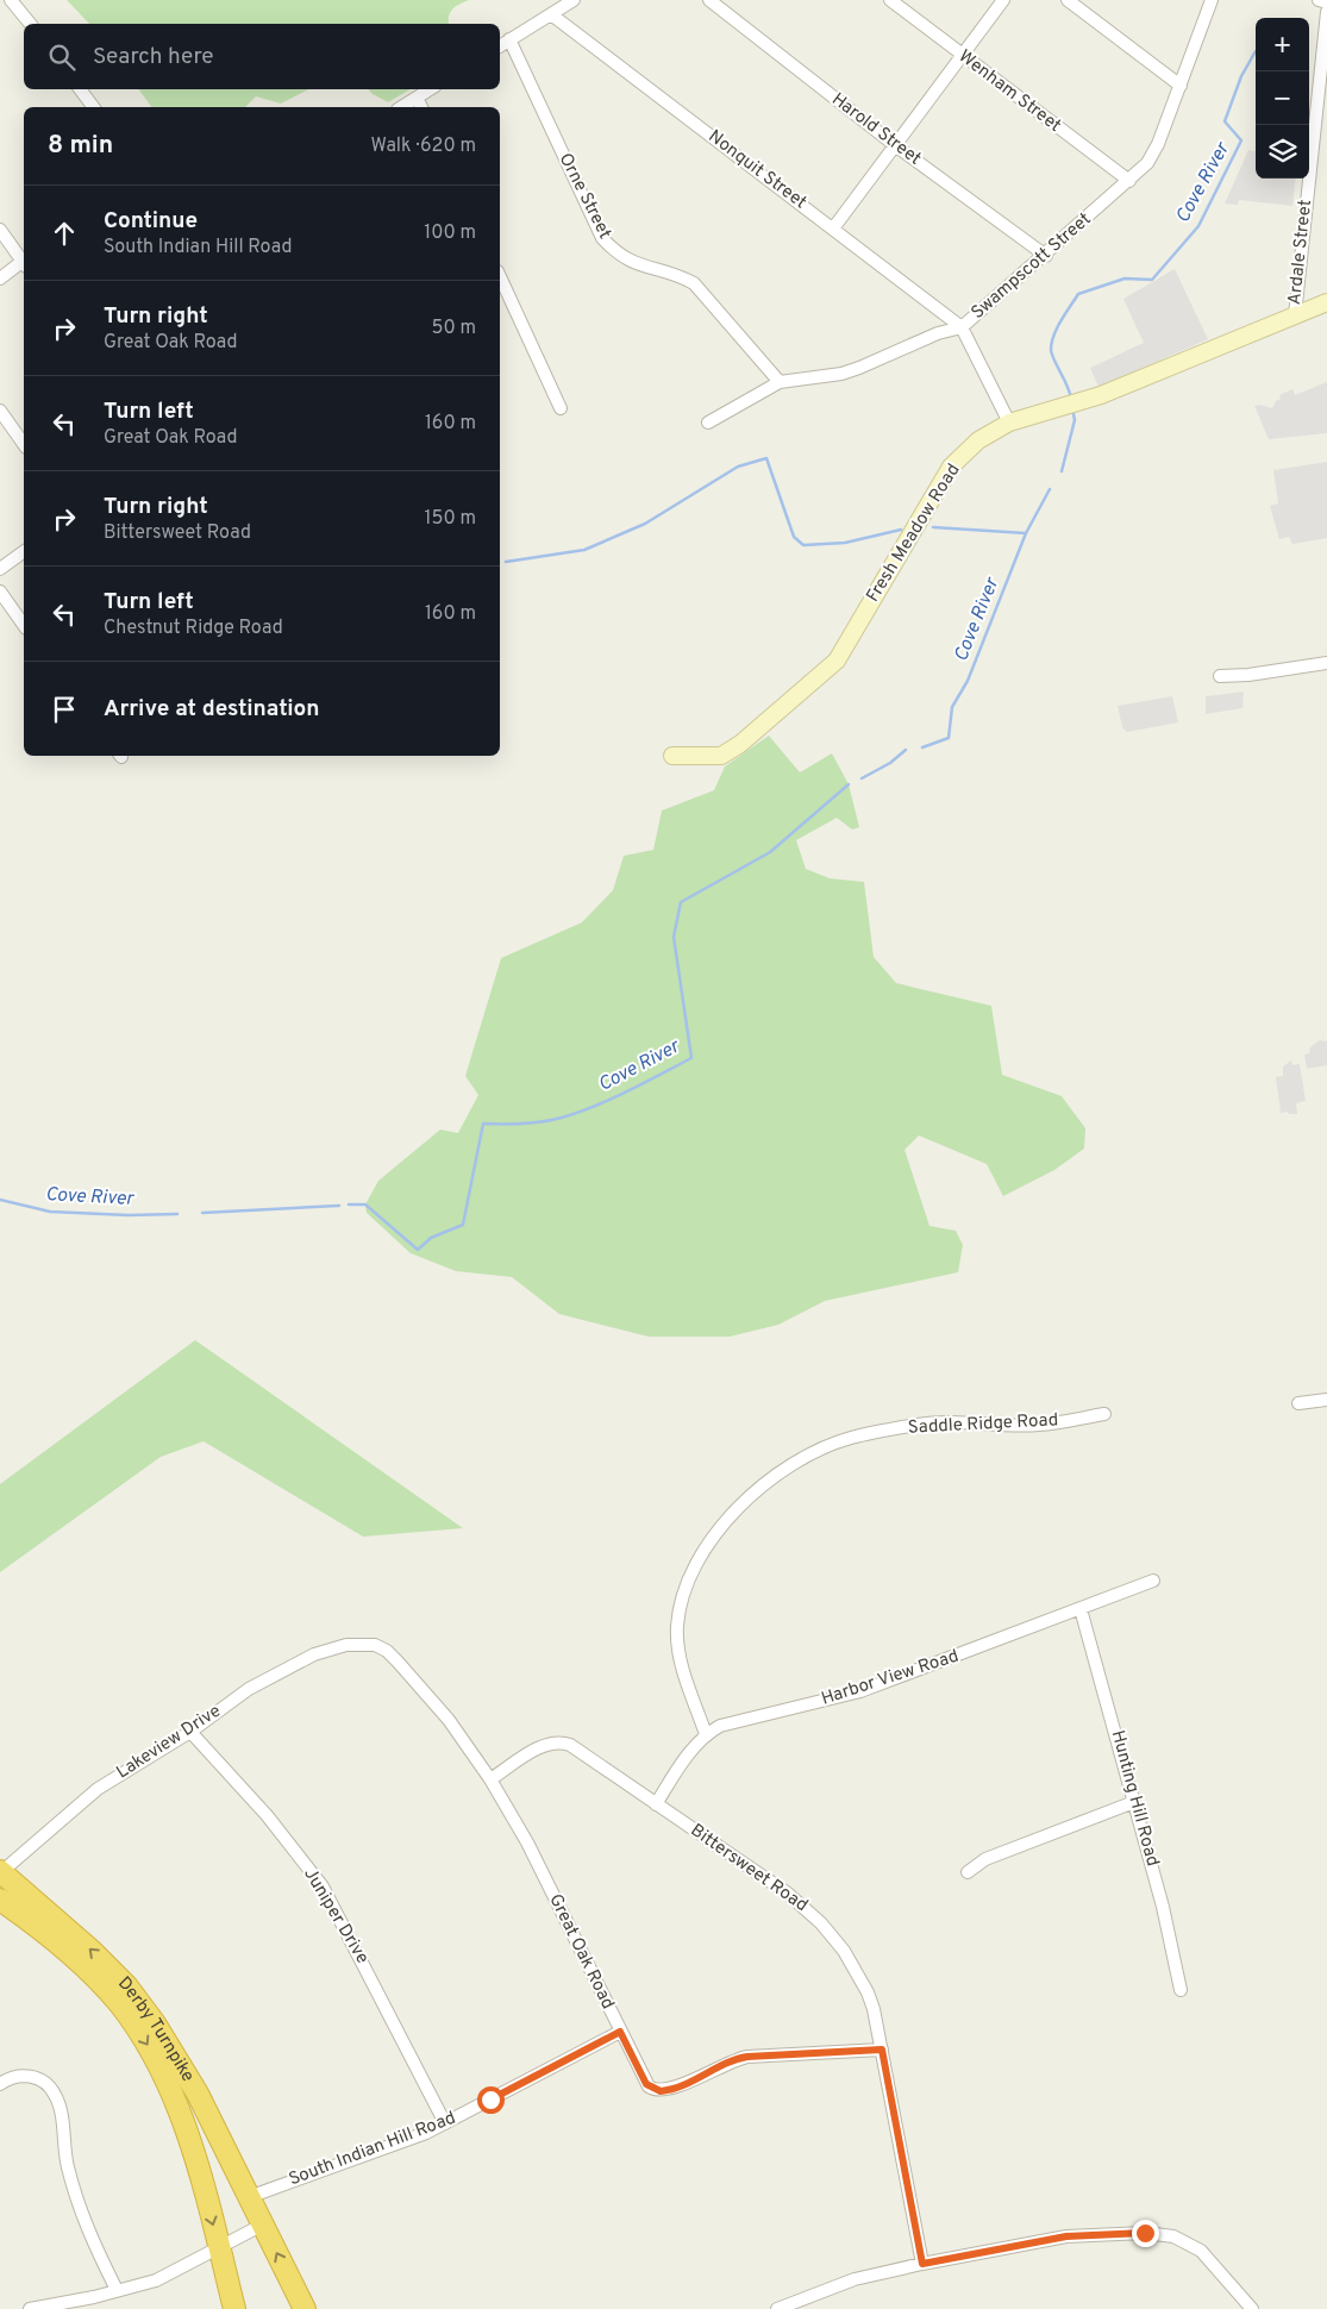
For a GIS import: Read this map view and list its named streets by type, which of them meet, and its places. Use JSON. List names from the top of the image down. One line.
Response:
{"streets":{"highway":["Derby Turnpike"],"street":["Wenham Street","Harold Street","Nonquit Street","Orne Street","Ardale Street","Swampscott Street","Fresh Meadow Road","Saddle Ridge Road","Harbor View Road","Lakeview Drive","Hunting Hill Road","Bittersweet Road","Juniper Drive","Great Oak Road","South Indian Hill Road"]},"crossings":[["Wenham Street","Swampscott Street"],["Harold Street","Swampscott Street"],["Nonquit Street","Swampscott Street"],["Orne Street","Swampscott Street"],["Ardale Street","Fresh Meadow Road"],["Saddle Ridge Road","Harbor View Road"],["Harbor View Road","Hunting Hill Road"],["Lakeview Drive","Juniper Drive"],["Lakeview Drive","Great Oak Road"],["Lakeview Drive","Derby Turnpike"],["Bittersweet Road","Great Oak Road"],["Juniper Drive","South Indian Hill Road"],["Great Oak Road","South Indian Hill Road"],["Derby Turnpike","South Indian Hill Road"]],"water":["Cove River"],"page":{"map_buttons":["+","−"],"search":"Search here","heading":["8 min","Walk · 620 m"],"list":[["Continue","South Indian Hill Road","100 m"],["Turn right","Great Oak Road","50 m"],["Turn left","Great Oak Road","160 m"],["Turn right","Bittersweet Road","150 m"],["Turn left","Chestnut Ridge Road","160 m"],"Arrive at destination"]}}
